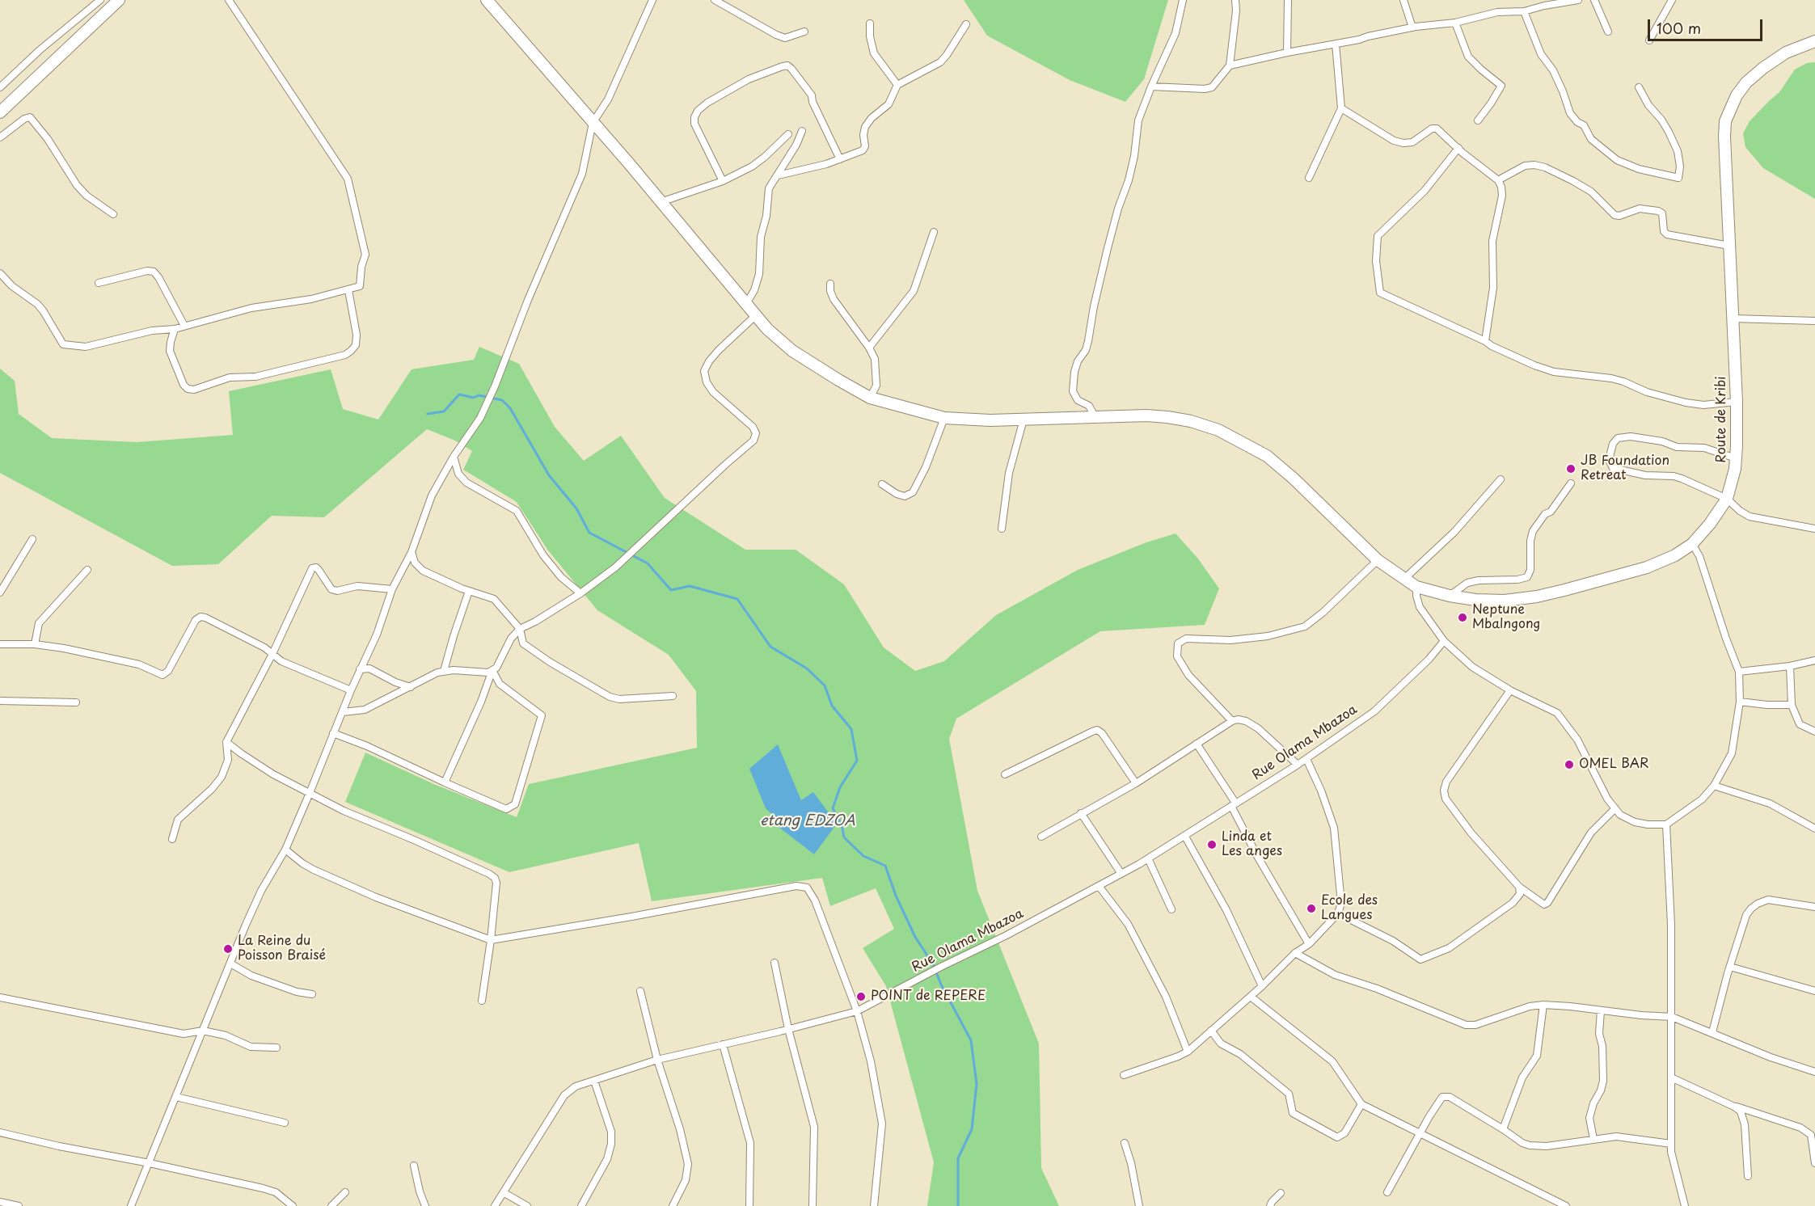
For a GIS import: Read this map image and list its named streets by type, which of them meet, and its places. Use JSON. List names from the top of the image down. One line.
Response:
{"streets":{"main road":["Route de Kribi"],"street":["Rue Olama Mbazoa"]},"water":["etang EDZOA"],"places":["JB Foundation Retreat","Neptune Mbalngong","OMEL BAR","Linda et Les anges","Ecole des Langues","La Reine du Poisson Braisé","POINT de REPERE"],"scale_bar":"100 m"}
